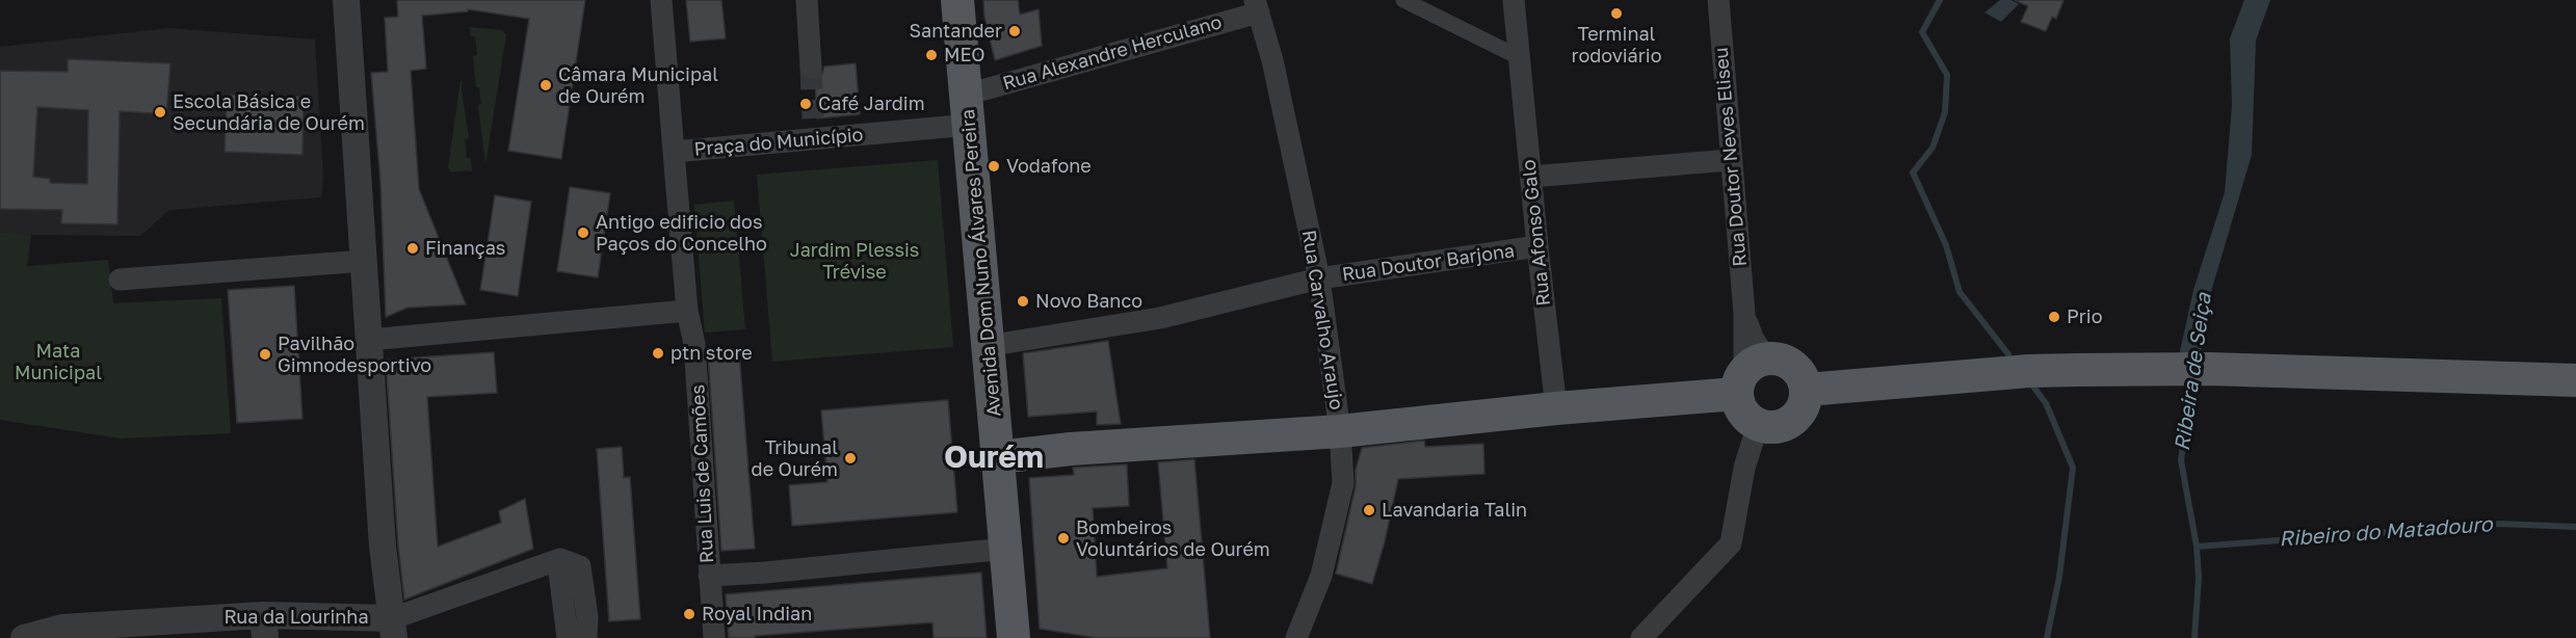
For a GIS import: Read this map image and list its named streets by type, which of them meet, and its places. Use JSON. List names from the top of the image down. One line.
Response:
{"streets":{"main road":["Avenida Dom Nuno Álvares Pereira"],"street":["Rua Alexandre Herculano","Praça do Município","Rua Doutor Neves Eliseu","Rua Afonso Galo","Rua Doutor Barjona","Rua Carvalho Araujo","Rua Luis de Camões","Rua da Lourinha"]},"crossings":[["Rua Alexandre Herculano","Praça do Município"],["Rua Alexandre Herculano","Avenida Dom Nuno Álvares Pereira"],["Rua Alexandre Herculano","Rua Carvalho Araujo"],["Praça do Município","Avenida Dom Nuno Álvares Pereira"],["Praça do Município","Rua Luis de Camões"],["Rua Afonso Galo","Rua Doutor Barjona"],["Avenida Dom Nuno Álvares Pereira","Rua Doutor Barjona"],["Rua Doutor Barjona","Rua Carvalho Araujo"]],"districts":["Ourém"],"water":["Ribeira de Seiça","Ribeiro do Matadouro"],"parks":["Jardim Plessis Trévise","Mata Municipal"],"places":["Terminal rodoviário","Santander","MEO","Câmara Municipal de Ourém","Café Jardim","Escola Básica e Secundária de Ourém","Vodafone","Antigo edificio dos Paços do Concelho","Finanças","Novo Banco","Prio","ptn store","Pavilhão Gimnodesportivo","Tribunal de Ourém","Lavandaria Talin","Bombeiros Voluntários de Ourém","Royal Indian"]}
